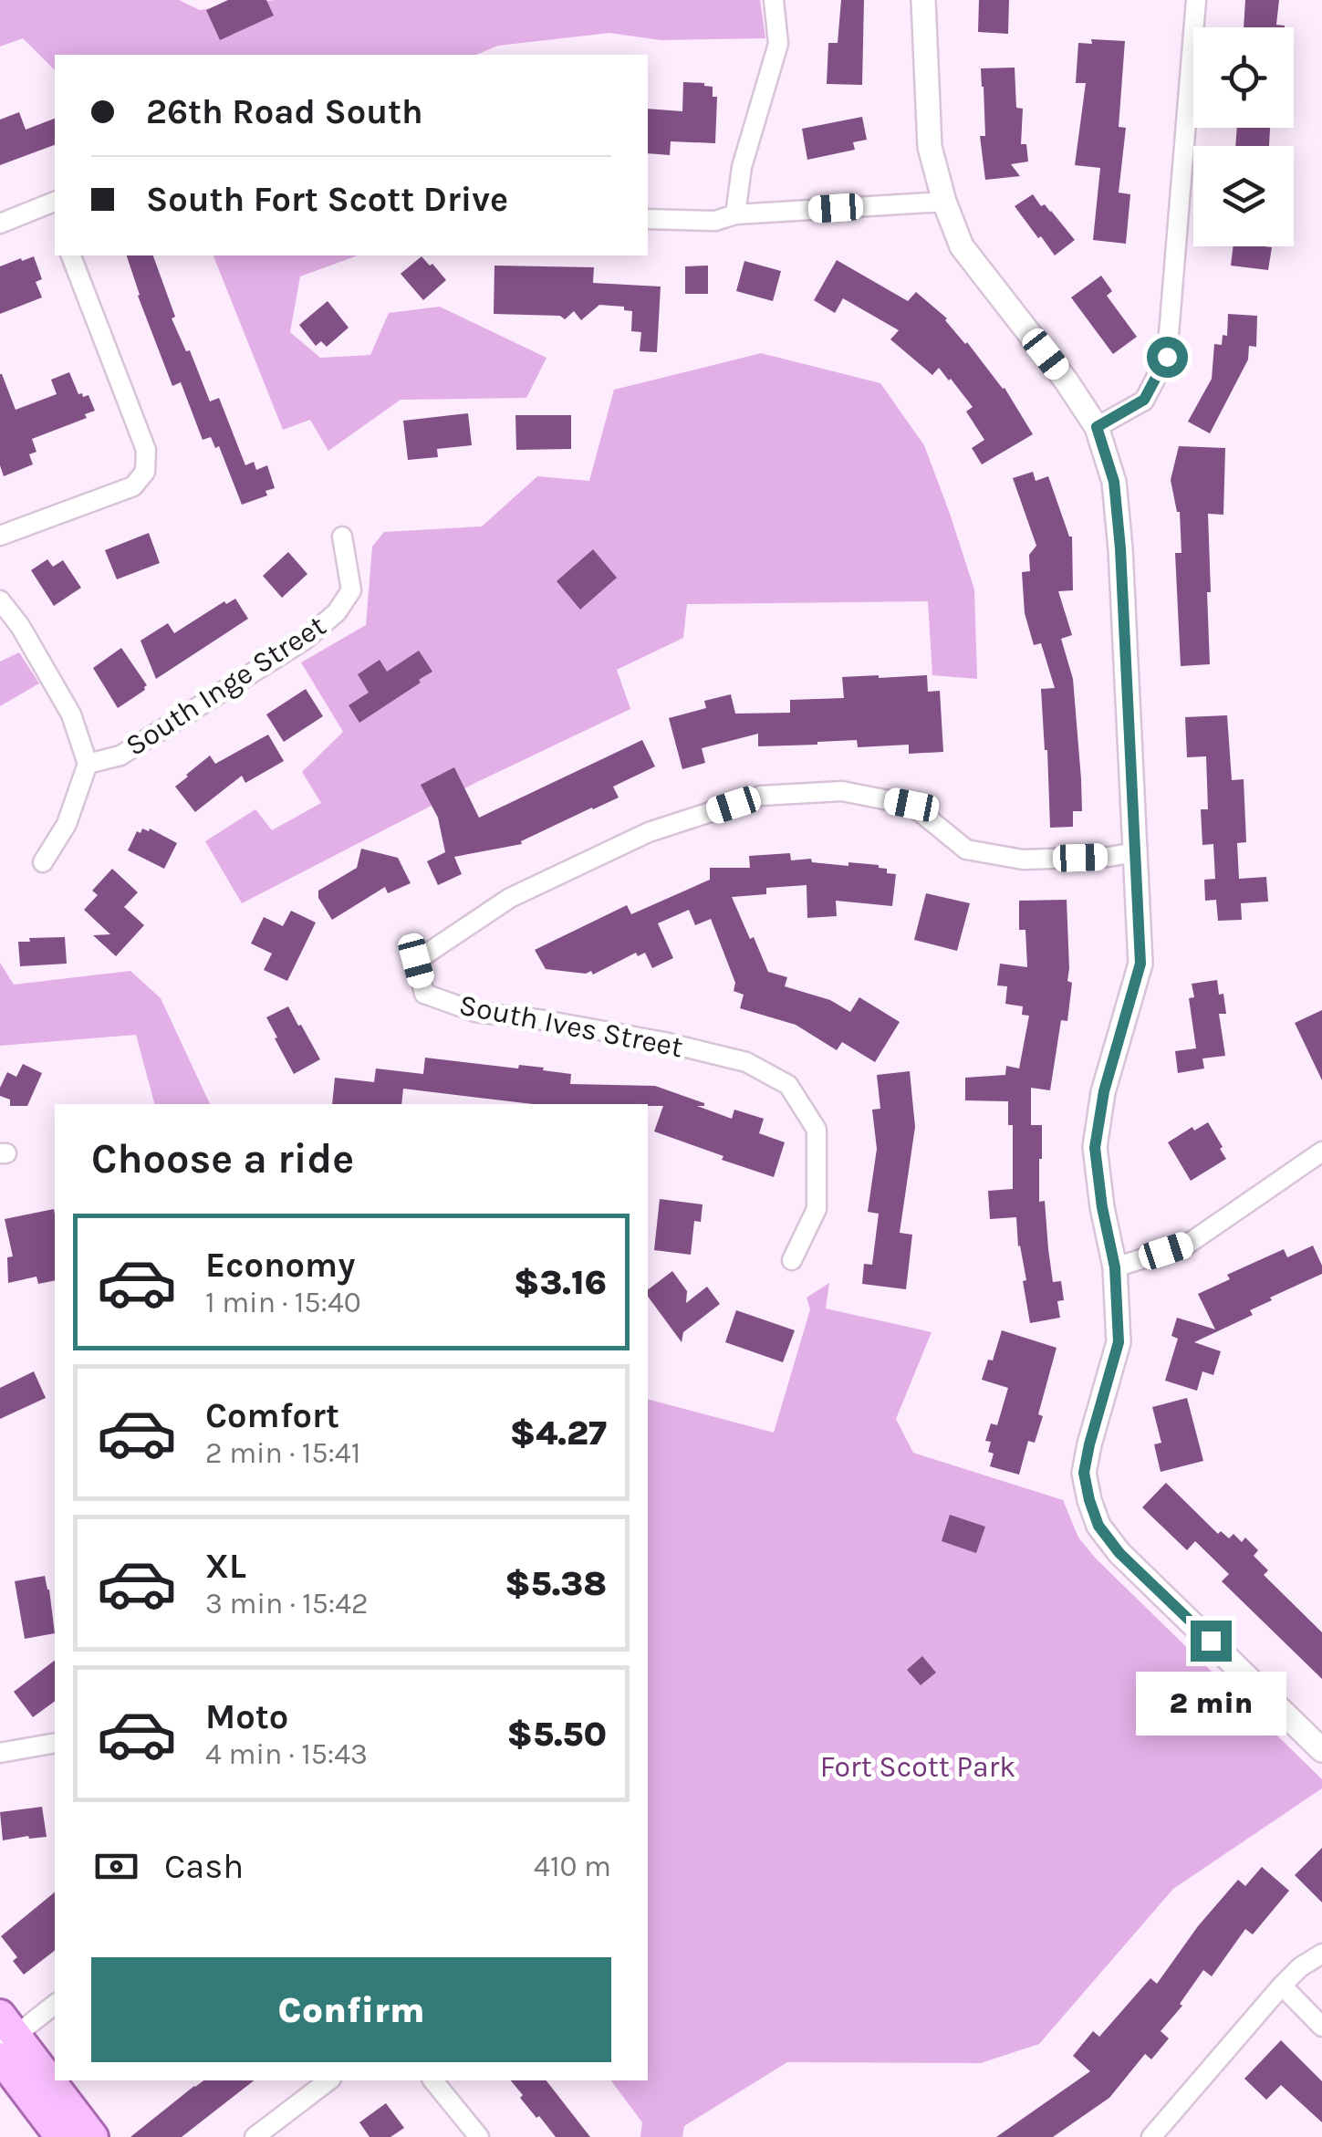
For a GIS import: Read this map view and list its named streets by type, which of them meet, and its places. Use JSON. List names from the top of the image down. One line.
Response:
{"streets":{"street":["South Inge Street","South Ives Street"]},"parks":["Fort Scott Park"],"page":{"banner":["26th Road South","South Fort Scott Drive"],"heading":"Choose a ride","list":[{"name":"Economy","note":"1 min · 15:40","value":"$3.16"},{"name":"Comfort","note":"2 min · 15:41","value":"$4.27"},{"name":"XL","note":"3 min · 15:42","value":"$5.38"},{"name":"Moto","note":"4 min · 15:43","value":"$5.50"}],"bubble":"2 min","pay":["Cash","410 m"],"buttons":"Confirm"}}
